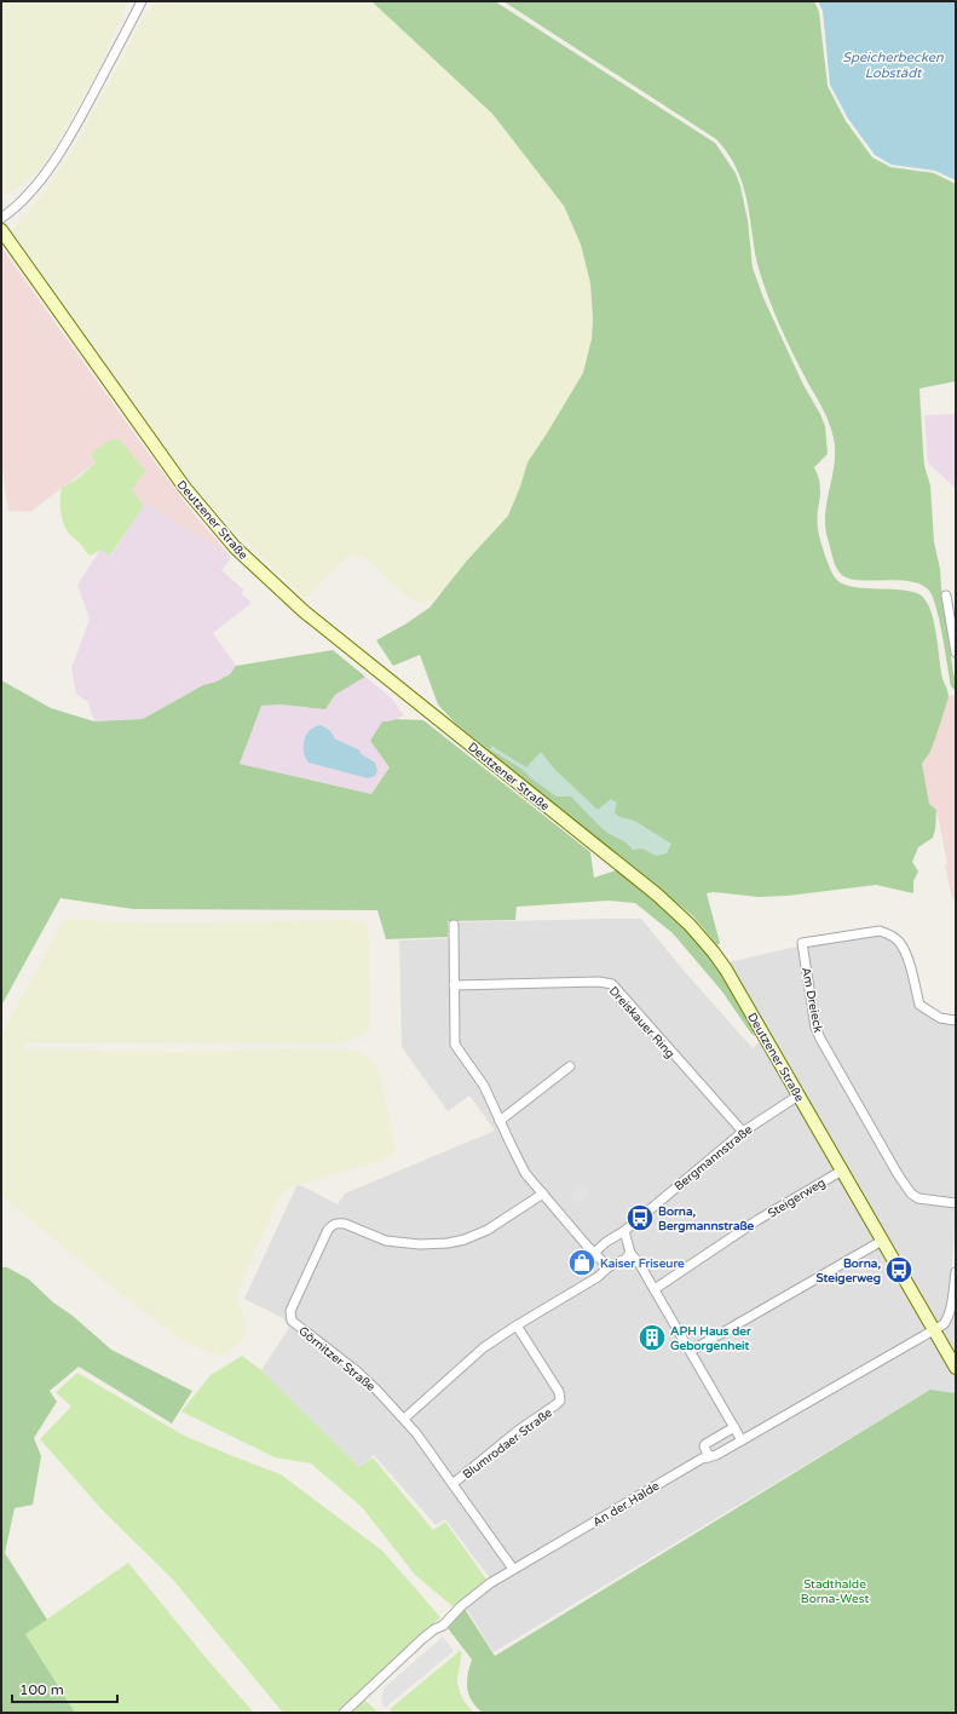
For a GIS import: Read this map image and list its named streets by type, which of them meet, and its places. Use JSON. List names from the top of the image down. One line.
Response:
{"streets":{"main road":["Deutzener Straße"],"street":["Am Dreieck","Dreiskauer Ring","Bergmannstraße","Steigerweg","Görnitzer Straße","Blumrodaer Straße","An der Halde"]},"crossings":[["Deutzener Straße","Bergmannstraße"],["Deutzener Straße","Steigerweg"],["Deutzener Straße","An der Halde"],["Dreiskauer Ring","Bergmannstraße"],["Görnitzer Straße","Blumrodaer Straße"],["Görnitzer Straße","An der Halde"]],"water":["Speicherbecken Lobstädt"],"parks":["Stadthalde Borna-West"],"places":{"bus stop":["Borna, Bergmannstraße","Borna, Steigerweg"],"shop":["Kaiser Friseure"],"building":["APH Haus der Geborgenheit"]},"scale_bar":"100 m"}
